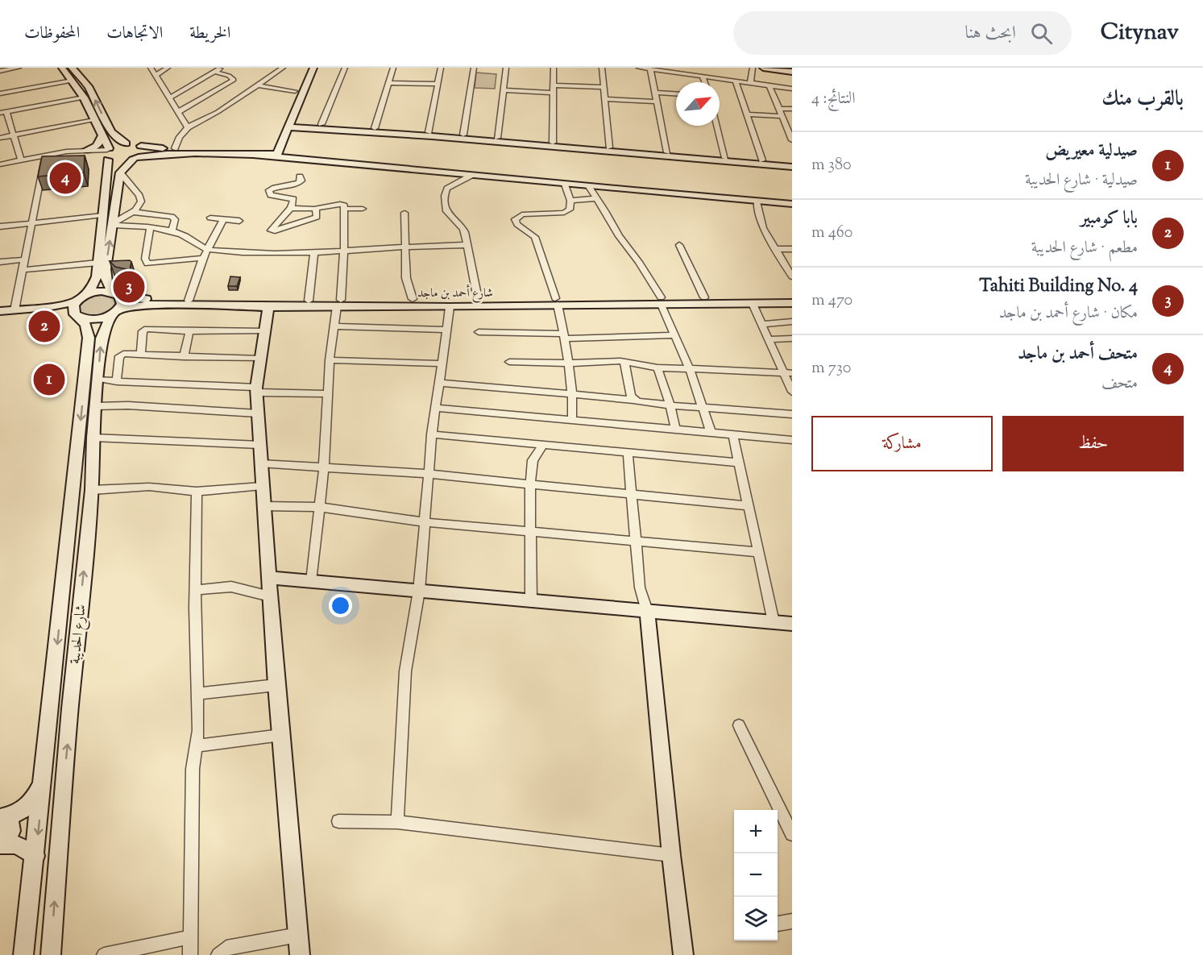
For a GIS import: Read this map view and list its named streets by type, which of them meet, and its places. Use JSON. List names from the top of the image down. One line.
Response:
{"streets":{"street":["شارع أحمد بن ماجد","شارع الحديبة"]},"crossings":[["شارع أحمد بن ماجد","شارع الحديبة"]],"north":"top right","page":{"header":"Citynav","search":"ابحث هنا","nav":["الخريطة","الاتجاهات","المحفوظات"],"heading":["بالقرب منك","النتائج: 4"],"list":[{"mark":"1","name":"صيدلية معيريض","note":"صيدلية · شارع الحديبة","value":"380 m"},{"mark":"2","name":"بابا كومبير","note":"مطعم · شارع الحديبة","value":"460 m"},{"mark":"3","name":"Tahiti Building No. 4","note":"مكان · شارع أحمد بن ماجد","value":"470 m"},{"mark":"4","name":"متحف أحمد بن ماجد","note":"متحف","value":"730 m"}],"pins":["4","3","2","1"],"buttons":["حفظ","مشاركة"],"map_buttons":["+","−"]}}
